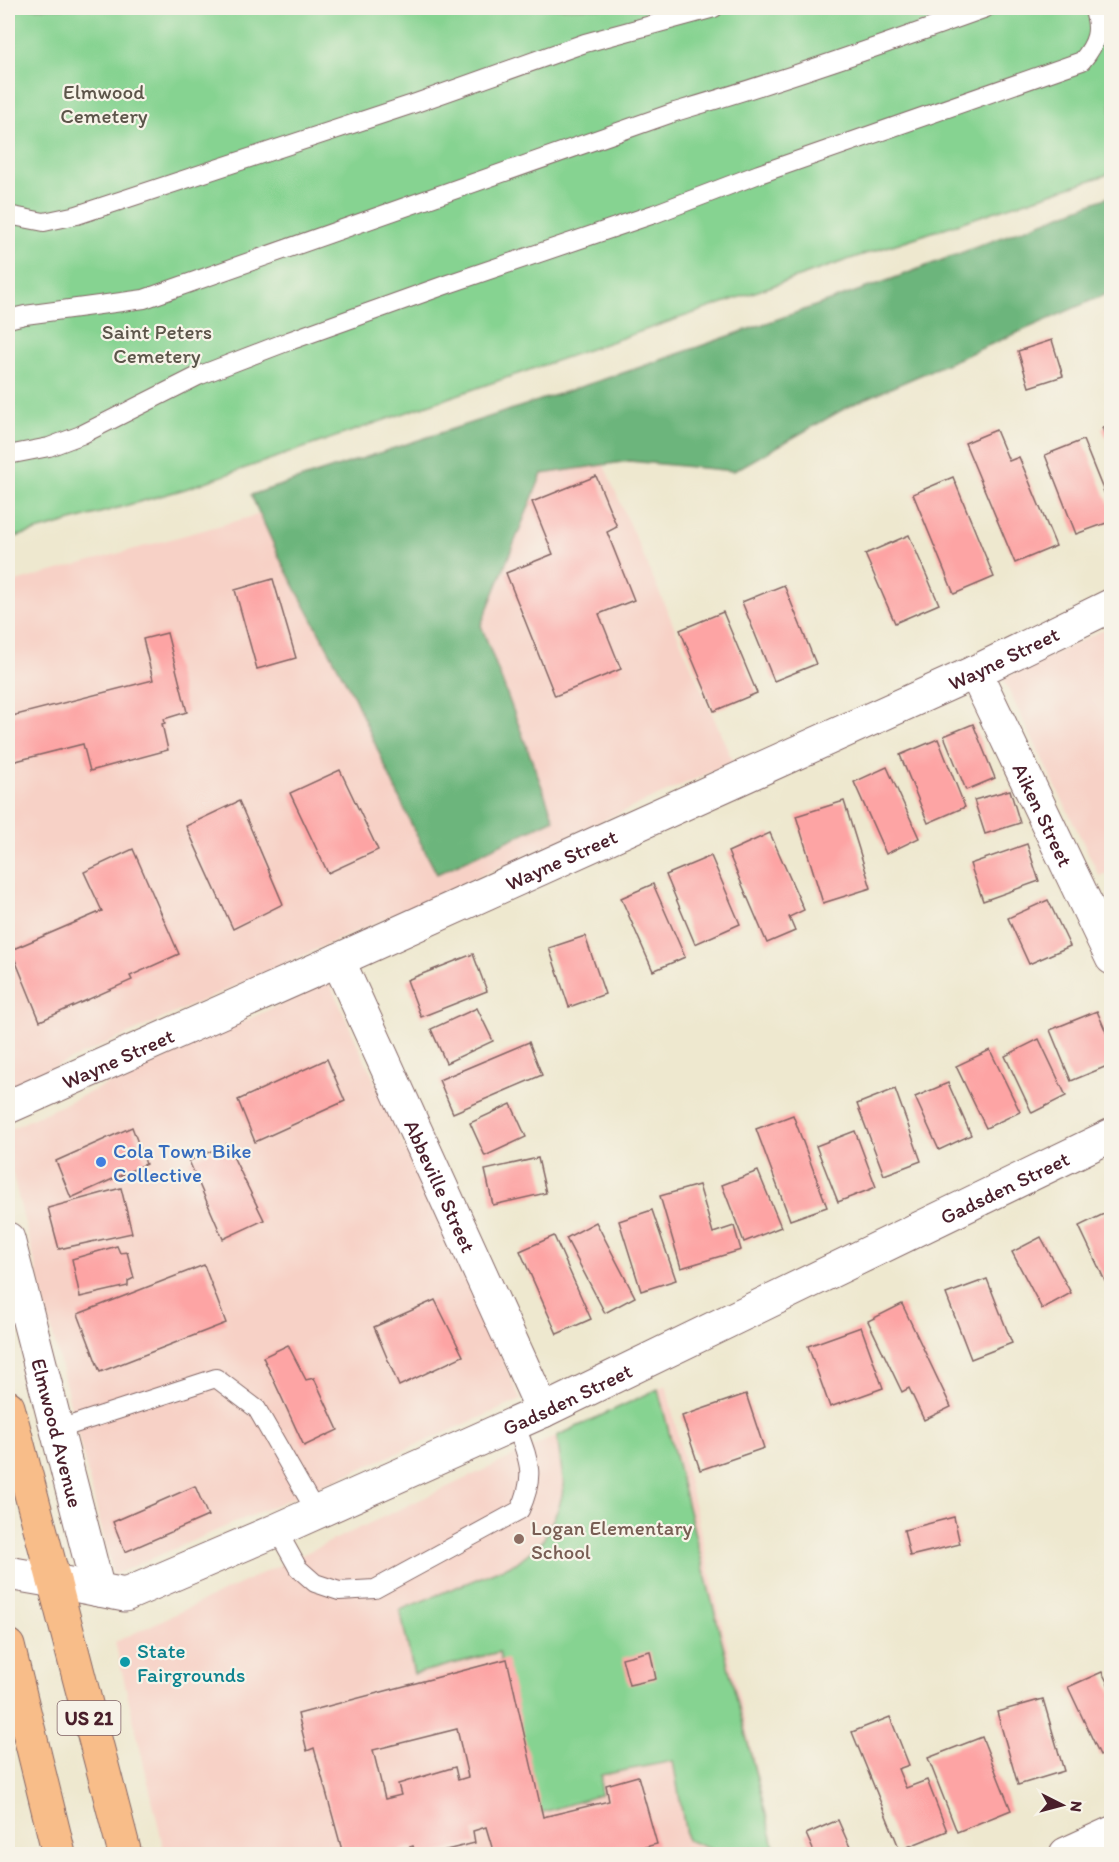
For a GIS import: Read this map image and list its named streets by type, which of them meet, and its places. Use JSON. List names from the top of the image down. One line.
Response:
{"streets":{"highway":["US 21"],"street":["Wayne Street","Aiken Street","Abbeville Street","Gadsden Street","Elmwood Avenue"]},"crossings":[["Wayne Street","Aiken Street"],["Wayne Street","Abbeville Street"],["Abbeville Street","Gadsden Street"],["Gadsden Street","Elmwood Avenue"],["Gadsden Street","US 21"]],"parks":["Elmwood Cemetery","Saint Peters Cemetery"],"places":["Cola Town Bike Collective","Logan Elementary School","State Fairgrounds"],"north":"right"}
